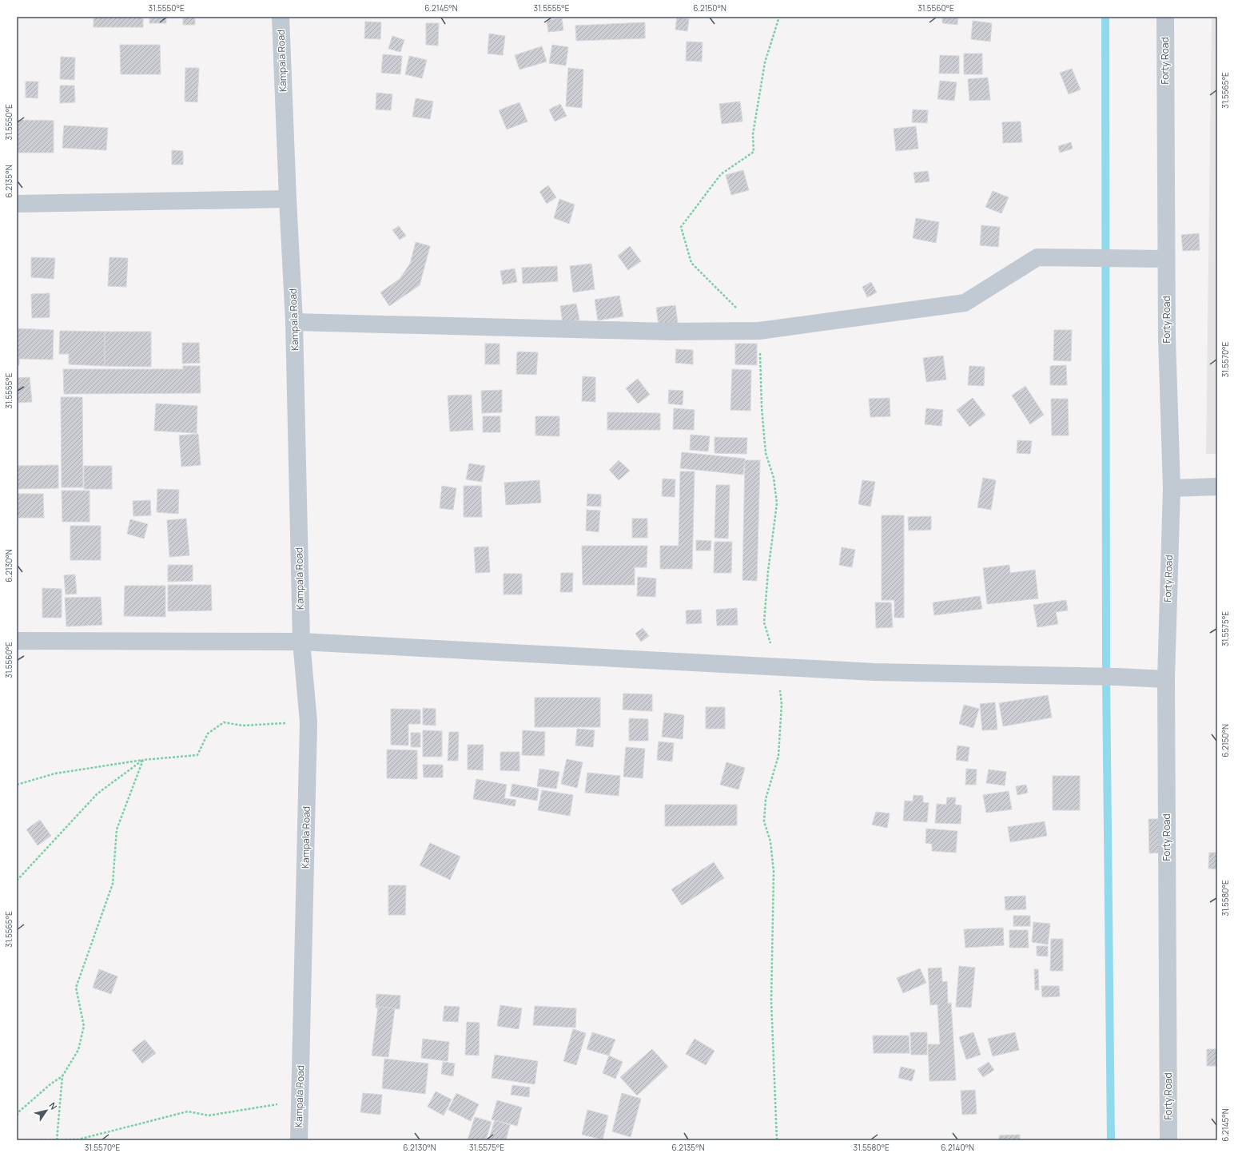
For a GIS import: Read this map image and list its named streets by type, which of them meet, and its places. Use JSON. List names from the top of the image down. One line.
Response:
{"streets":{"street":["Kampala Road","Forty Road"]},"north":"top right","coordinates":["31.5550°E","6.2145°N","31.5555°E","6.2150°N","31.5560°E","31.5565°E","6.2135°N","31.5570°E","6.2130°N","31.5575°E","31.5580°E","6.2140°N"]}
